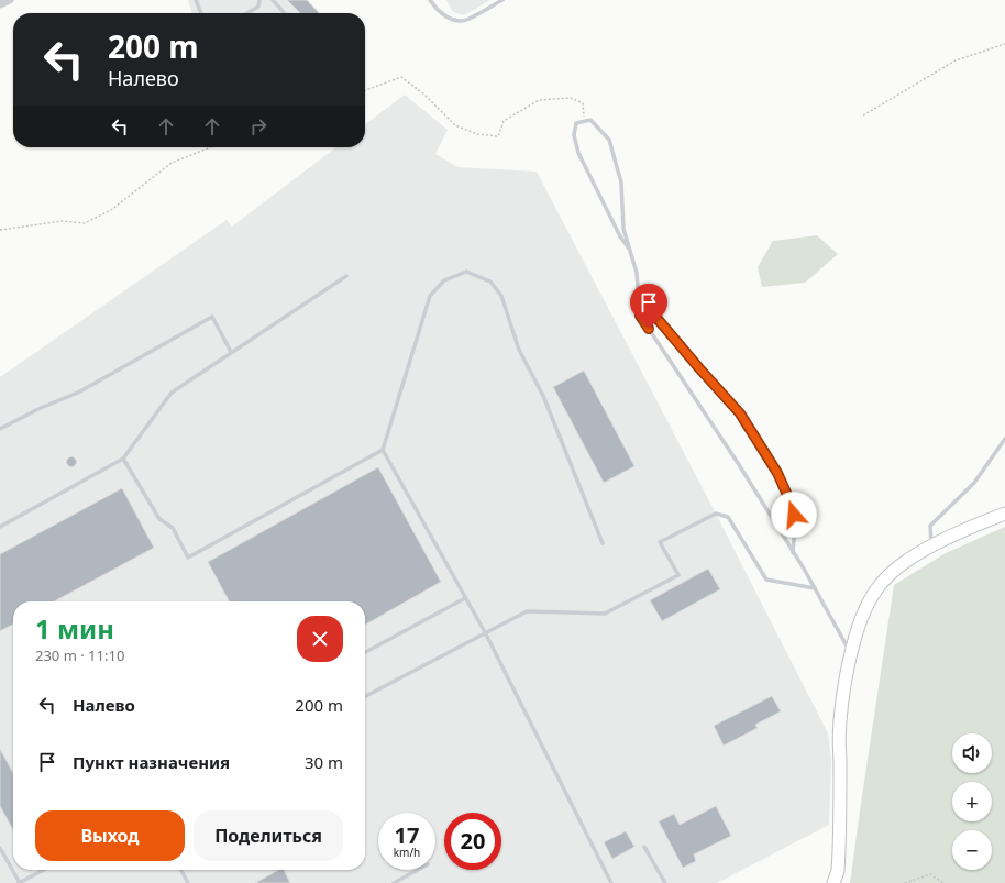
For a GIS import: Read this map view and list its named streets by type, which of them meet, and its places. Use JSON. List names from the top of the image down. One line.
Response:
{"page":{"turn":["200 m","Налево"],"heading":["1 мин","230 m · 11:10"],"list":[{"name":"Налево","value":"200 m"},{"name":"Пункт назначения","value":"30 m"}],"map_buttons":["+","−"],"buttons":["Выход","Поделиться"],"speed":"17 km/h","limit":"20"}}
